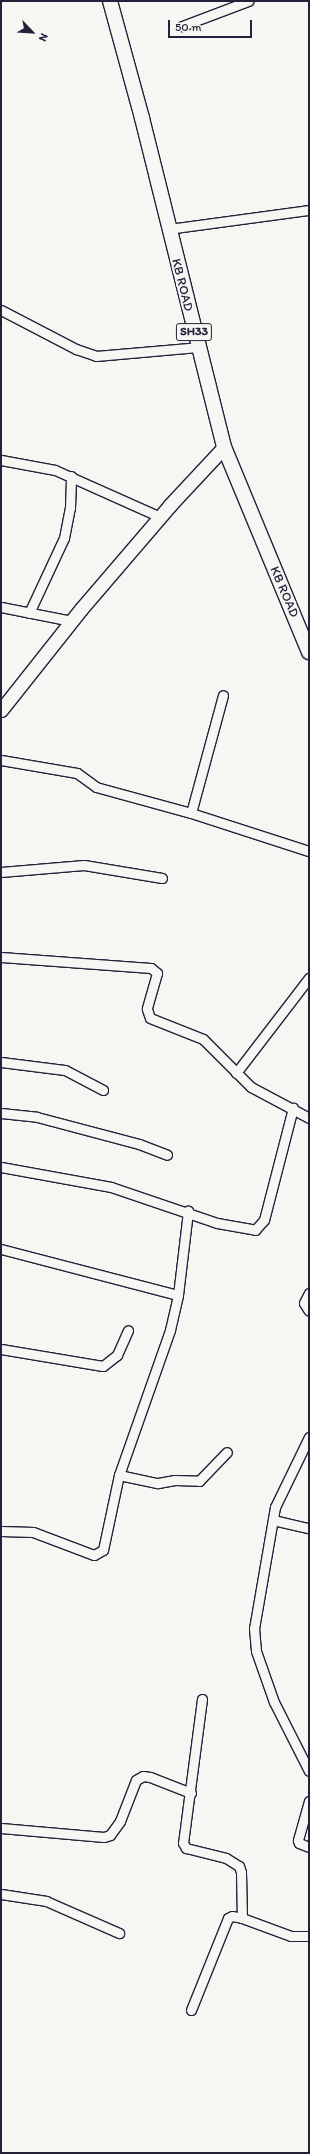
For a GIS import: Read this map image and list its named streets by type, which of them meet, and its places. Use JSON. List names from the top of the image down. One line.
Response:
{"streets":{"main road":["KB ROAD","SH33"]},"scale_bar":"50 m","north":"bottom right"}
